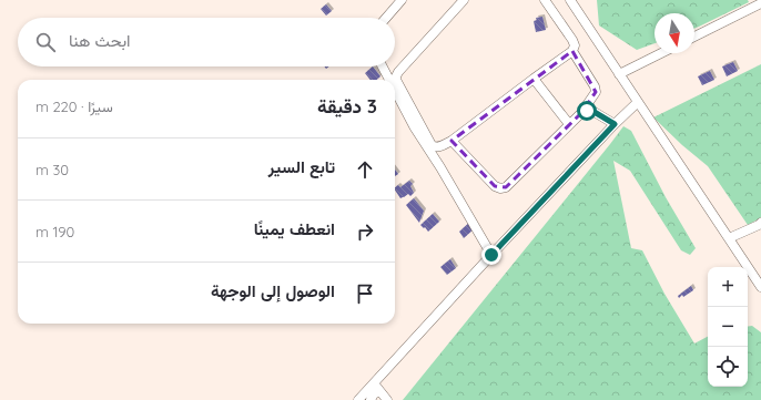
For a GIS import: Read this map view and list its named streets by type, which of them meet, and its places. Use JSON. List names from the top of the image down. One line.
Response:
{"north":"bottom","page":{"search":"ابحث هنا","heading":["3 دقيقة","سيرًا · 220 m"],"list":[["تابع السير","30 m"],["انعطف يمينًا","190 m"],"الوصول إلى الوجهة"],"map_buttons":["+","−"]}}
